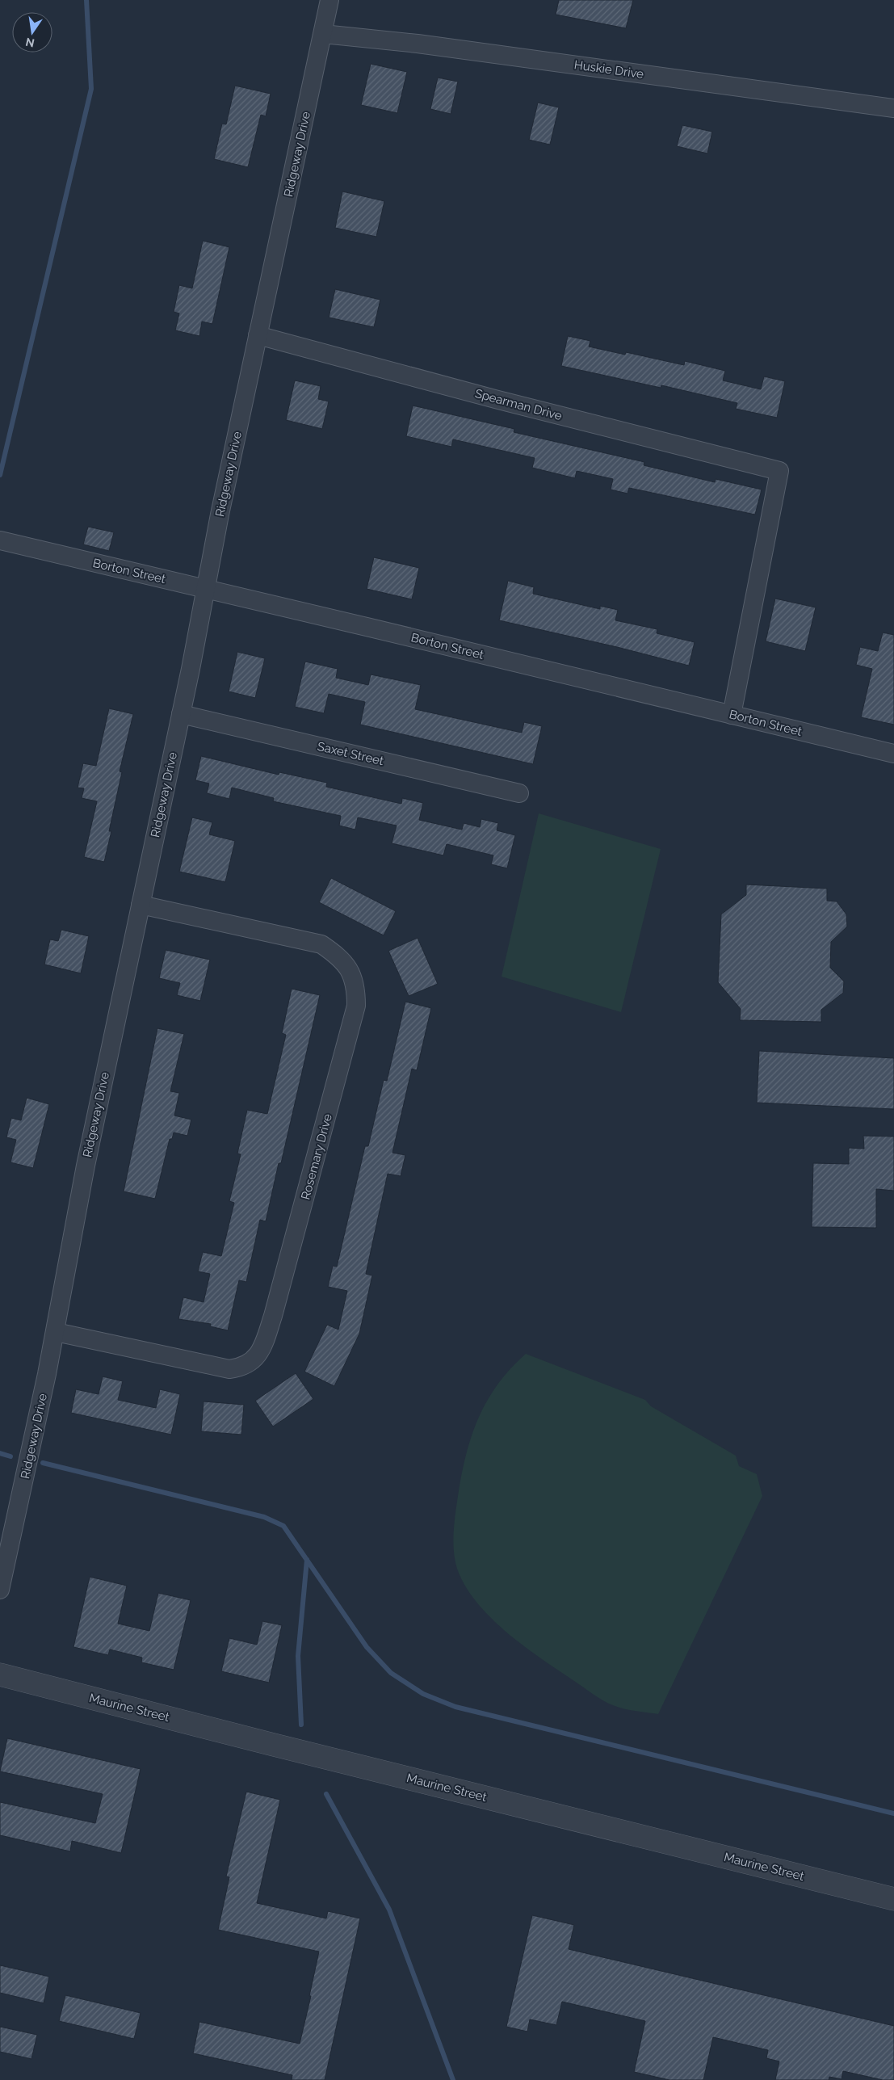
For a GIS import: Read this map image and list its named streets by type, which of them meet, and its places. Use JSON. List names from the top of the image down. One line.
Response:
{"streets":{"street":["Huskie Drive","Ridgeway Drive","Spearman Drive","Borton Street","Saxet Street","Rosemary Drive","Maurine Street"]},"crossings":[["Huskie Drive","Ridgeway Drive"],["Ridgeway Drive","Spearman Drive"],["Ridgeway Drive","Borton Street"],["Ridgeway Drive","Saxet Street"],["Ridgeway Drive","Rosemary Drive"],["Spearman Drive","Borton Street"]],"north":"bottom"}
